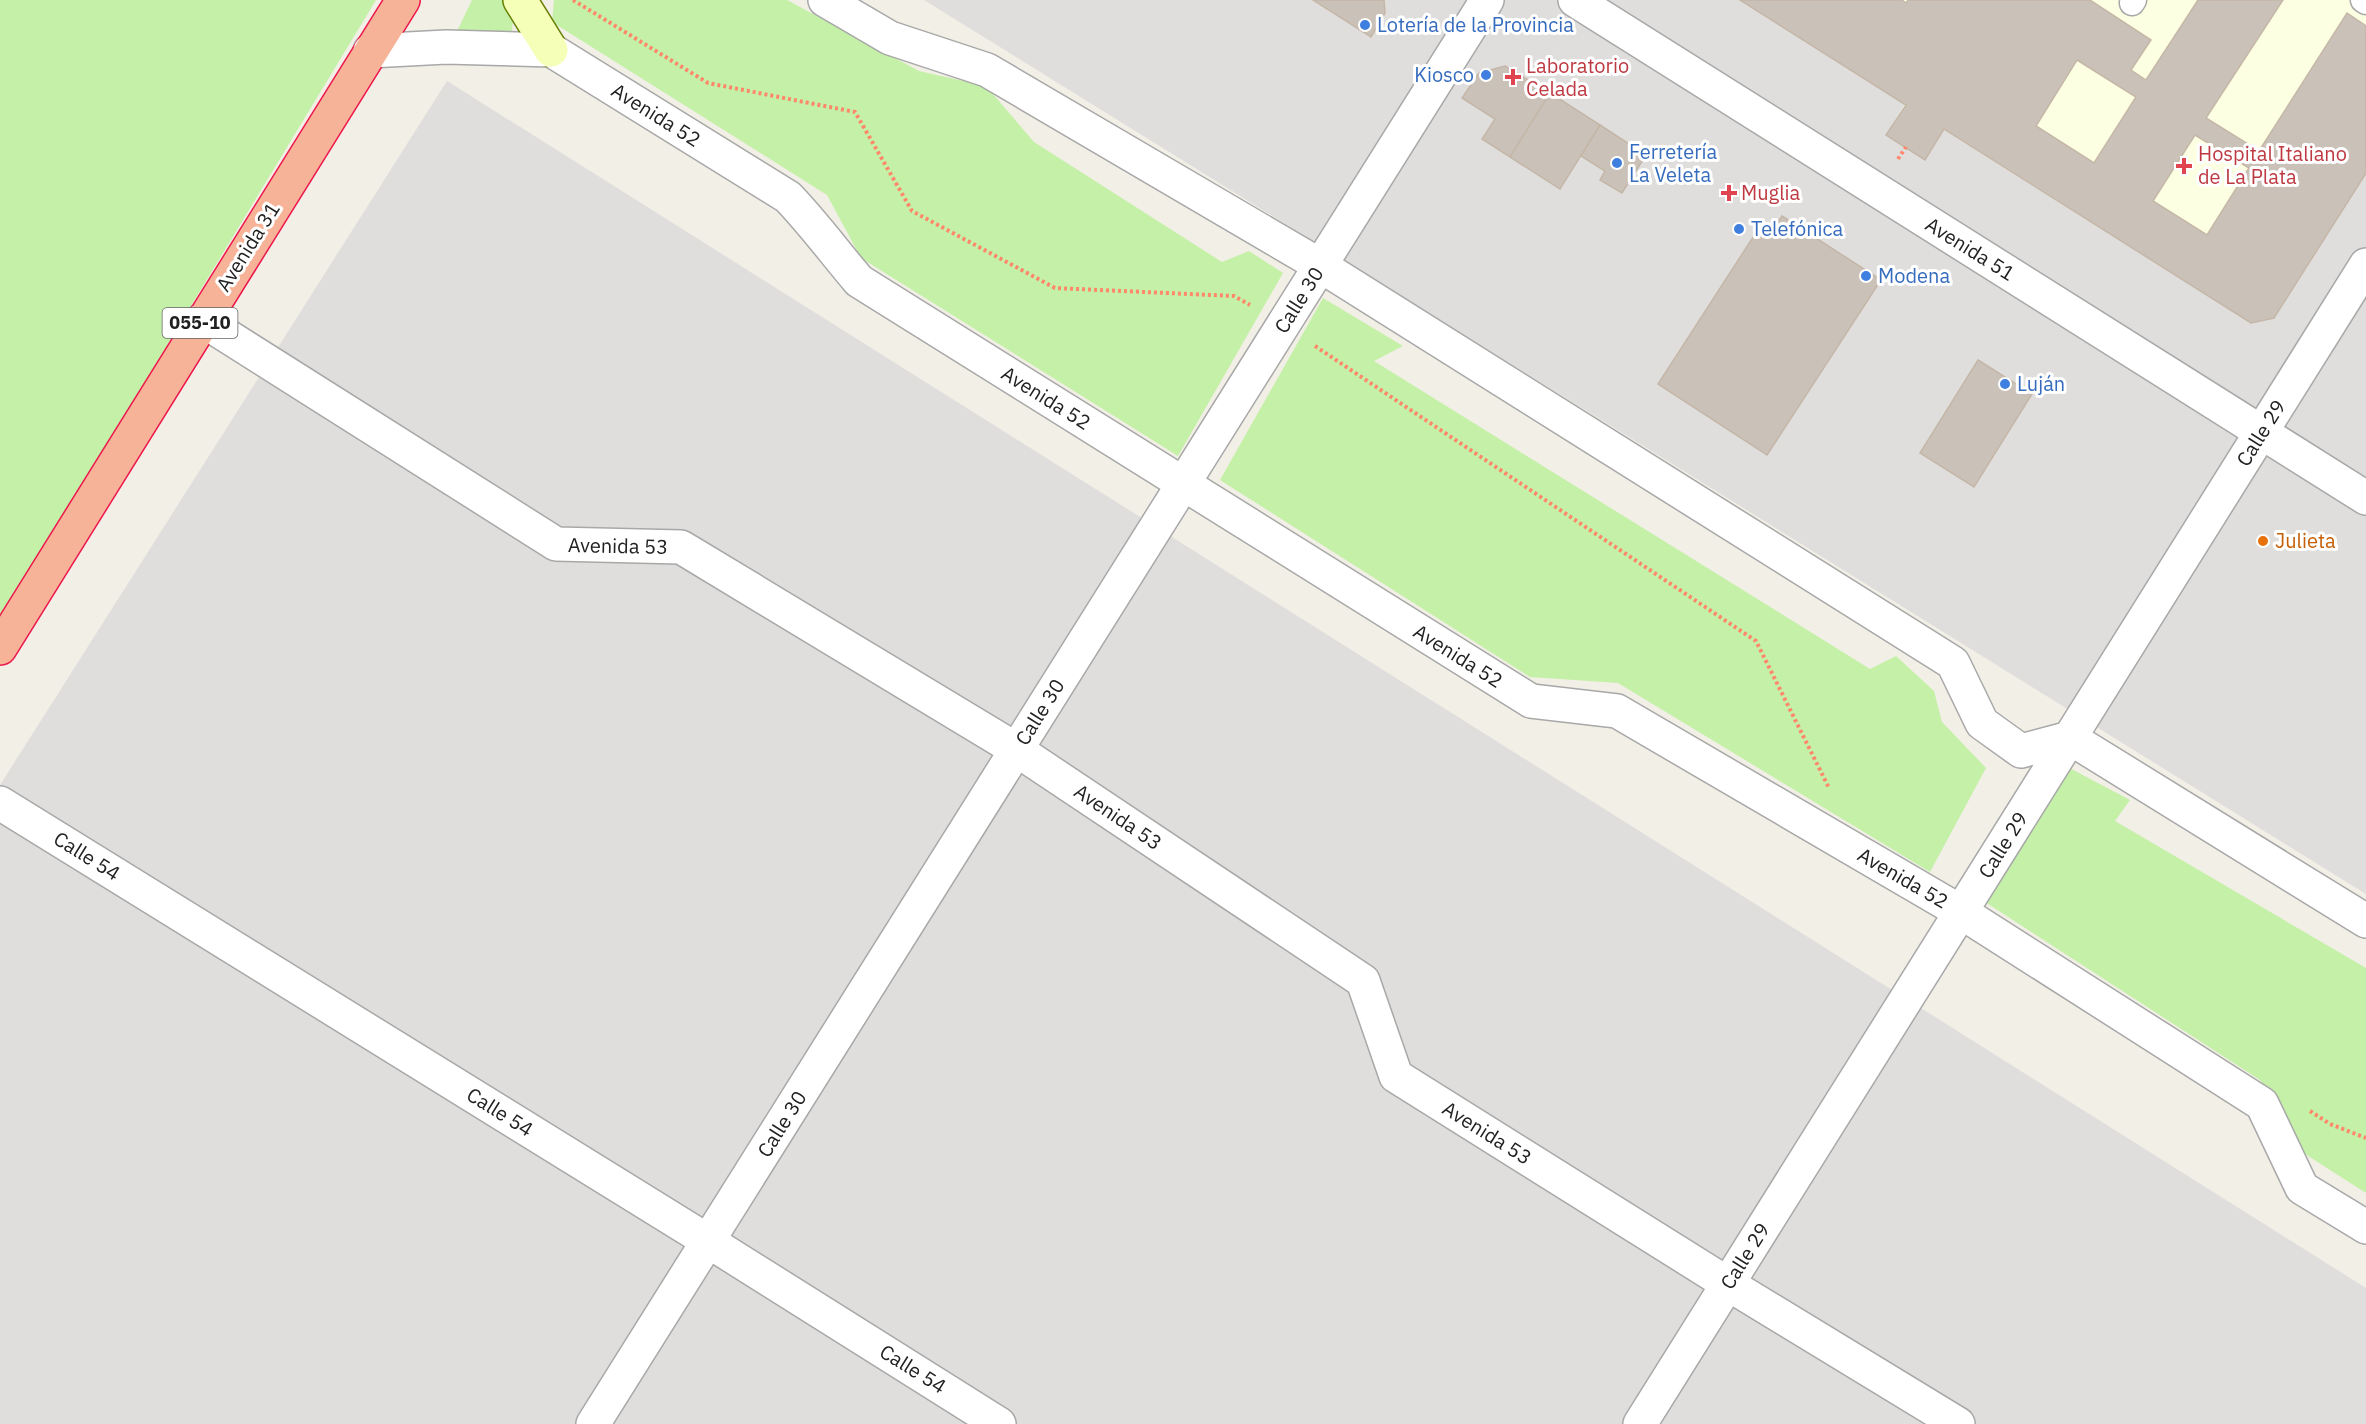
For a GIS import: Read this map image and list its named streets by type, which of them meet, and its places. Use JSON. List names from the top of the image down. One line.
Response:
{"streets":{"highway":["Avenida 31","055-10"],"main road":["Avenida 52"],"street":["Avenida 51","Calle 30","Calle 29","Avenida 53","Calle 54"]},"crossings":[["Avenida 52","Calle 30"],["Avenida 52","Calle 29"],["Avenida 31","Avenida 53"],["Avenida 51","Calle 29"],["Calle 30","Avenida 53"],["Calle 30","Calle 54"],["Calle 29","Avenida 53"]],"places":{"other":["Lotería de la Provincia","Kiosco","Ferretería La Veleta","Telefónica","Modena","Luján","Julieta"],"health":["Laboratorio Celada","Hospital Italiano de La Plata","Muglia"]}}
